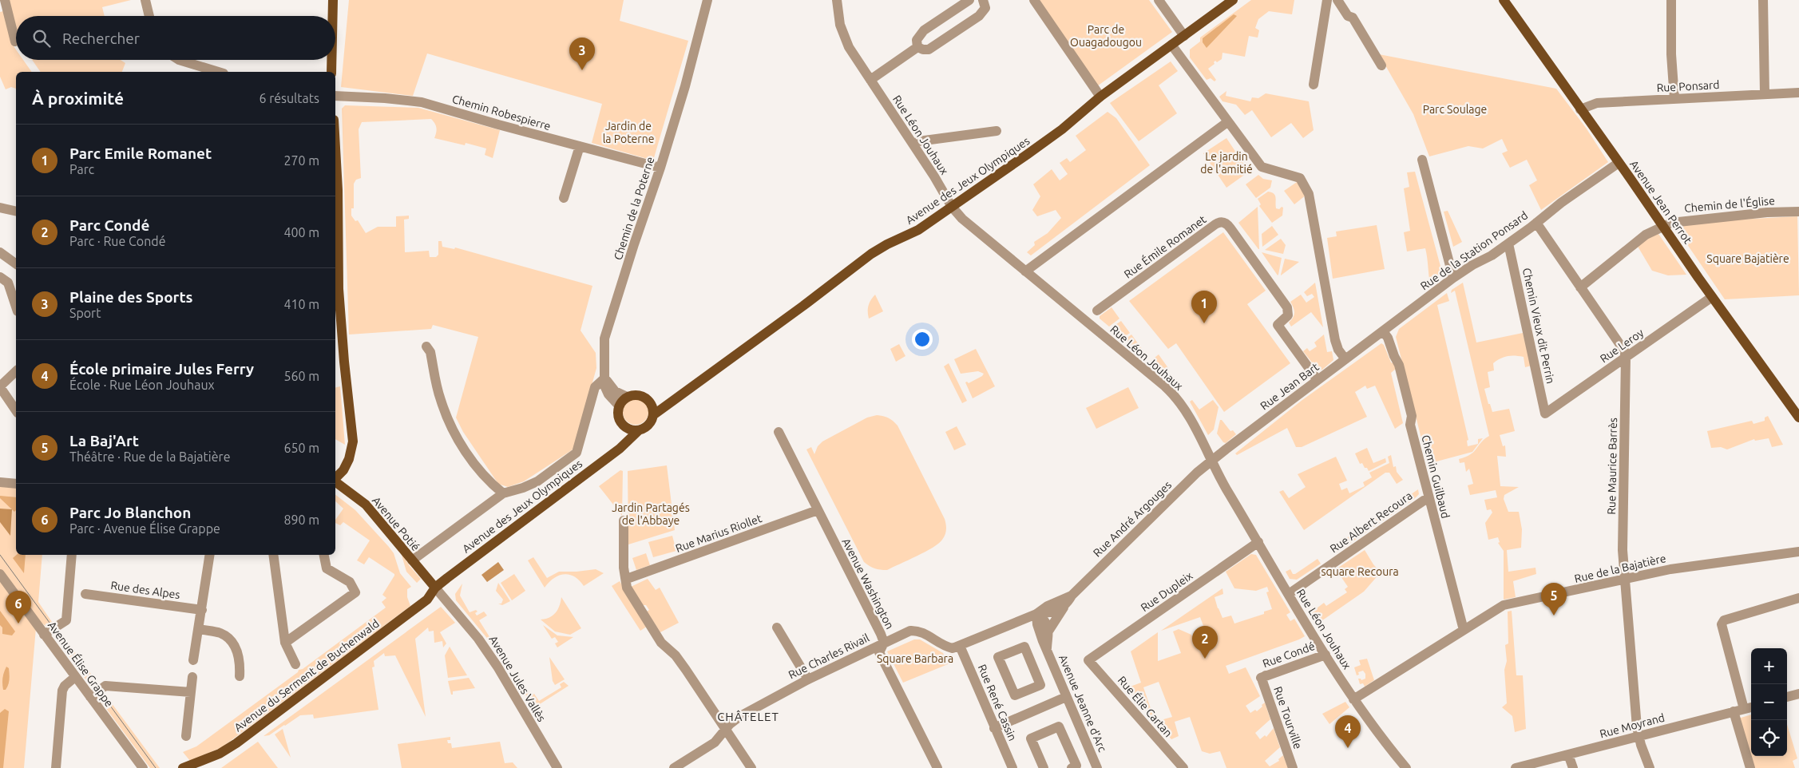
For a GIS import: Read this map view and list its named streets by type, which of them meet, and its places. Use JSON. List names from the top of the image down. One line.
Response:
{"streets":{"main road":["Avenue des Jeux Olympiques","Avenue Jean Perrot","Avenue Potié","Avenue du Serment de Buchenwald"],"street":["Rue Ponsard","Chemin Robespierre","Rue Léon Jouhaux","Chemin de l'Église","Chemin de la Poterne","Rue Émile Romanet","Rue de la Station Ponsard","Chemin Vieux dit Perrin","Rue Leroy","Rue Jean Bart","Rue Maurice Barrès","Chemin Guilbaud","Rue André Argouges","Rue Albert Recoura","Rue Marius Riollet","Rue de la Bajatière","Avenue Washington","Rue des Alpes","Rue Dupleix","Rue Condé","Rue Charles Rivail","Avenue Élise Grappe","Avenue Jules Vallès","Rue René Cassin","Avenue Jeanne d'Arc","Rue Élie Cartan","Rue Tourville","Rue Moyrand"]},"crossings":[["Rue Ponsard","Avenue Jean Perrot"],["Chemin Robespierre","Chemin de la Poterne"],["Rue Léon Jouhaux","Avenue des Jeux Olympiques"],["Rue Léon Jouhaux","Rue Jean Bart"],["Rue Léon Jouhaux","Rue André Argouges"],["Rue Léon Jouhaux","Rue Albert Recoura"],["Rue Léon Jouhaux","Rue de la Bajatière"],["Rue Léon Jouhaux","Rue Dupleix"],["Rue Léon Jouhaux","Rue Condé"],["Avenue des Jeux Olympiques","Chemin de la Poterne"],["Avenue des Jeux Olympiques","Avenue Potié"],["Avenue des Jeux Olympiques","Avenue du Serment de Buchenwald"],["Avenue des Jeux Olympiques","Avenue Jules Vallès"],["Avenue Jean Perrot","Chemin de l'Église"],["Avenue Jean Perrot","Rue de la Station Ponsard"],["Avenue Jean Perrot","Rue Leroy"],["Chemin de l'Église","Rue Maurice Barrès"],["Rue Émile Romanet","Rue Jean Bart"],["Rue de la Station Ponsard","Chemin Vieux dit Perrin"],["Rue de la Station Ponsard","Rue Jean Bart"],["Rue de la Station Ponsard","Rue Maurice Barrès"],["Rue de la Station Ponsard","Chemin Guilbaud"],["Chemin Vieux dit Perrin","Rue Leroy"],["Rue Leroy","Rue Maurice Barrès"],["Rue Jean Bart","Chemin Guilbaud"],["Rue Jean Bart","Rue André Argouges"],["Rue Maurice Barrès","Rue de la Bajatière"],["Rue Maurice Barrès","Rue Moyrand"],["Chemin Guilbaud","Rue Albert Recoura"],["Chemin Guilbaud","Rue de la Bajatière"],["Rue André Argouges","Rue Charles Rivail"],["Rue André Argouges","Avenue Jeanne d'Arc"],["Avenue Potié","Avenue du Serment de Buchenwald"],["Avenue Potié","Avenue Jules Vallès"],["Rue Marius Riollet","Avenue Washington"],["Avenue Washington","Rue Charles Rivail"],["Rue Dupleix","Rue Élie Cartan"],["Rue Condé","Rue Tourville"],["Rue Charles Rivail","Rue René Cassin"],["Rue Charles Rivail","Avenue Jeanne d'Arc"],["Avenue du Serment de Buchenwald","Avenue Jules Vallès"]],"districts":["CHÂTELET"],"parks":["Parc de Ouagadougou","Parc Soulage","Jardin de la Poterne","Le jardin de l'amitié","Square Bajatière","Jardin Partagés de l'Abbaye","square Recoura","Square Barbara"],"page":{"search":"Rechercher","pins":["3","1","5","6","2","4"],"heading":["À proximité","6 résultats"],"list":[{"mark":"1","name":"Parc Emile Romanet","note":"Parc","value":"270 m"},{"mark":"2","name":"Parc Condé","note":"Parc · Rue Condé","value":"400 m"},{"mark":"3","name":"Plaine des Sports","note":"Sport","value":"410 m"},{"mark":"4","name":"École primaire Jules Ferry","note":"École · Rue Léon Jouhaux","value":"560 m"},{"mark":"5","name":"La Baj'Art","note":"Théâtre · Rue de la Bajatière","value":"650 m"},{"mark":"6","name":"Parc Jo Blanchon","note":"Parc · Avenue Élise Grappe","value":"890 m"}],"map_buttons":["+","−"]}}
